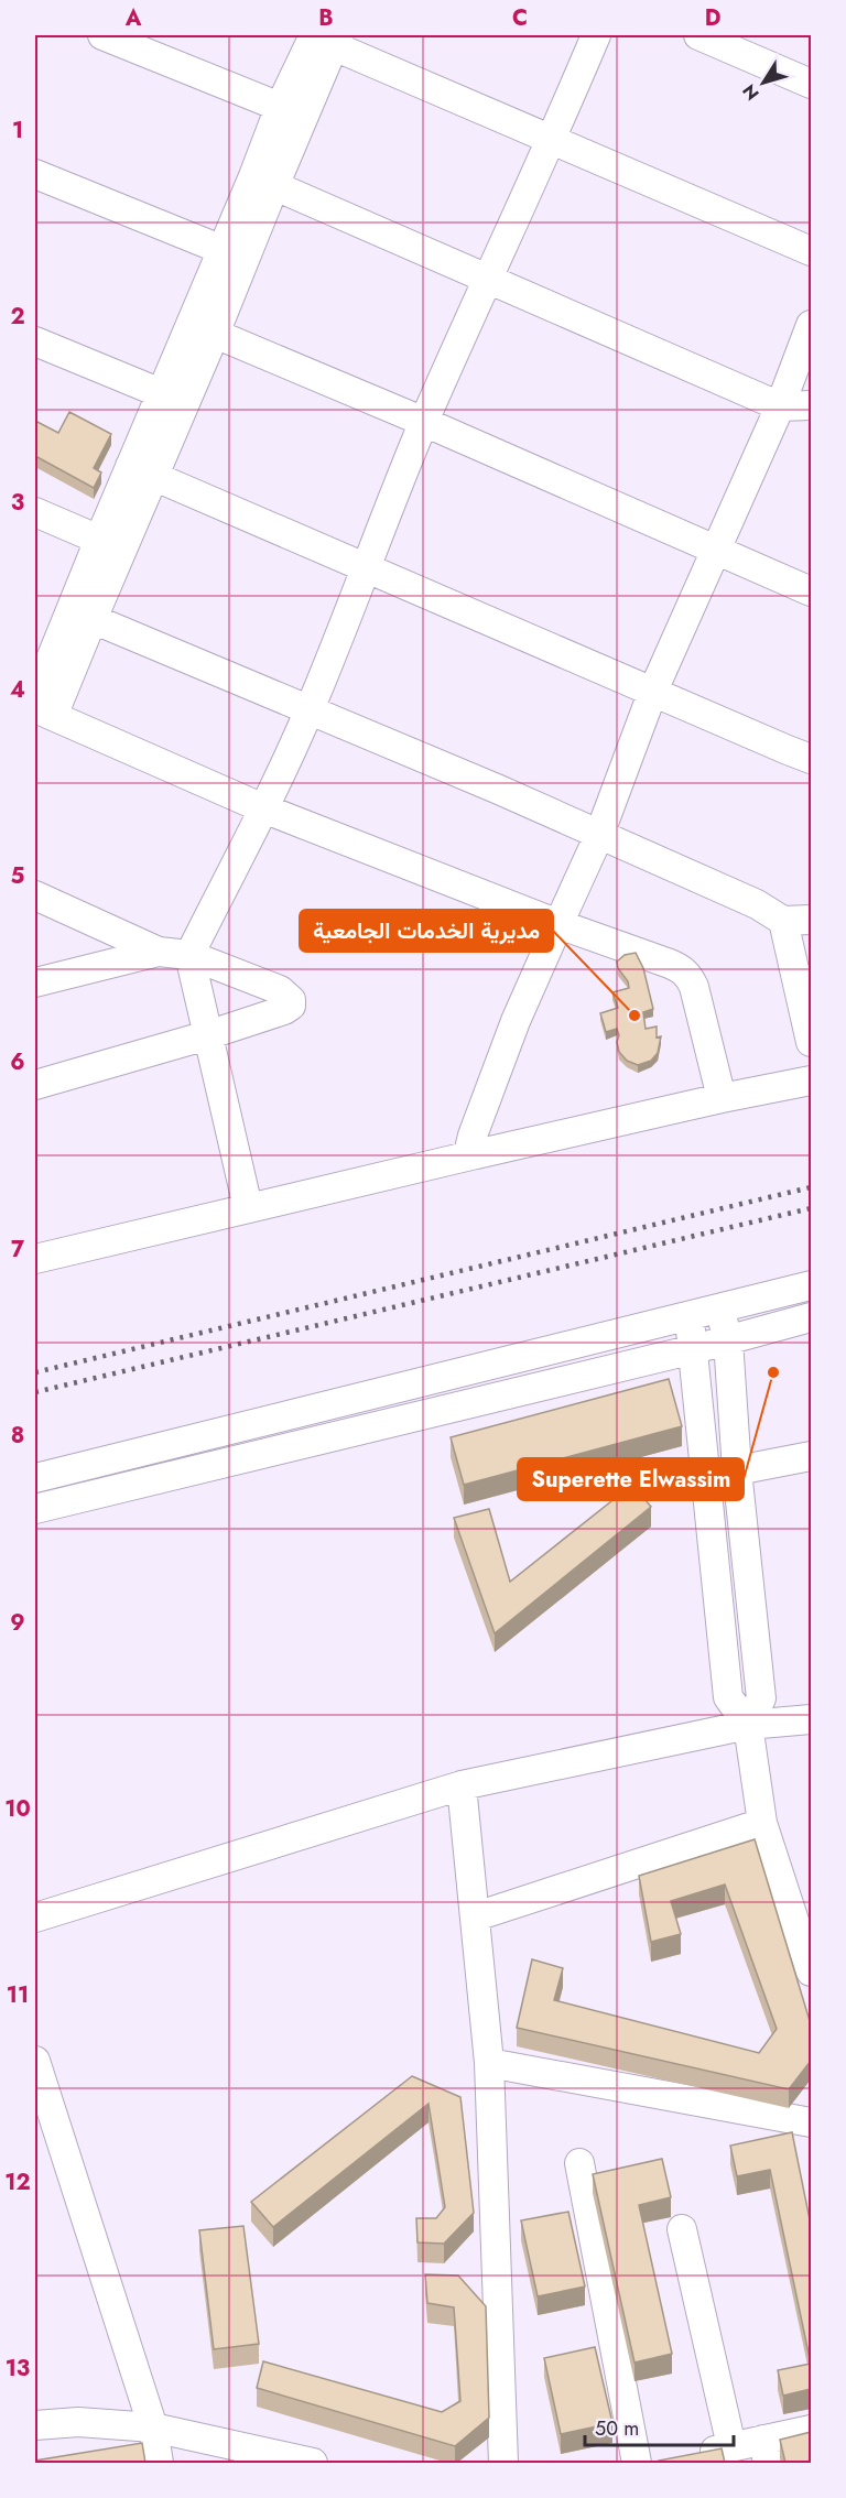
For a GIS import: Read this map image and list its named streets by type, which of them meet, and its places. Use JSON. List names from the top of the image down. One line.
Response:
{"places":["مديرية الخدمات الجامعية","Superette Elwassim"],"scale_bar":"50 m","north":"bottom left","grid":{"columns":["A","B","C","D"],"rows":["1","2","3","4","5","6","7","8","9","10","11","12","13"]}}
